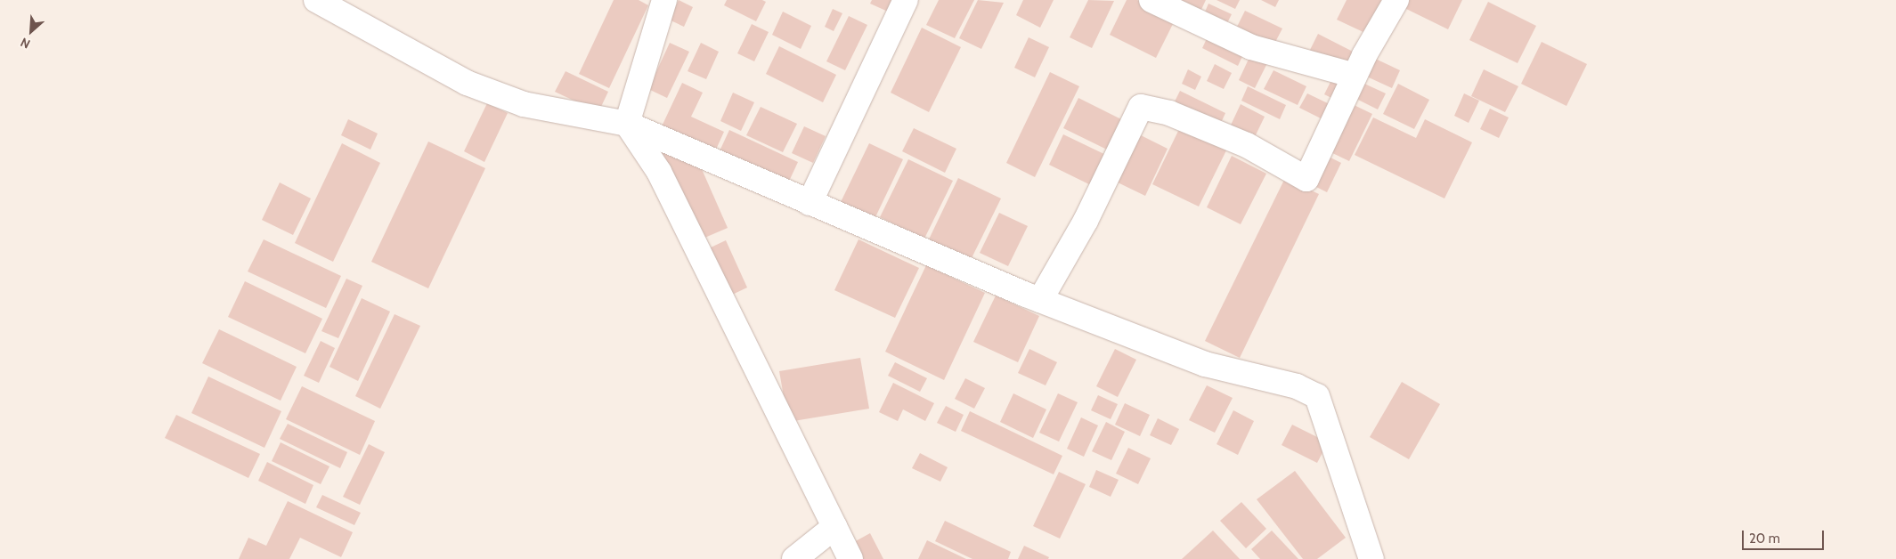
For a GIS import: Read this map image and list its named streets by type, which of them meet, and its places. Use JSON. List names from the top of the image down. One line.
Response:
{"scale_bar":"20 m","north":"bottom left"}
